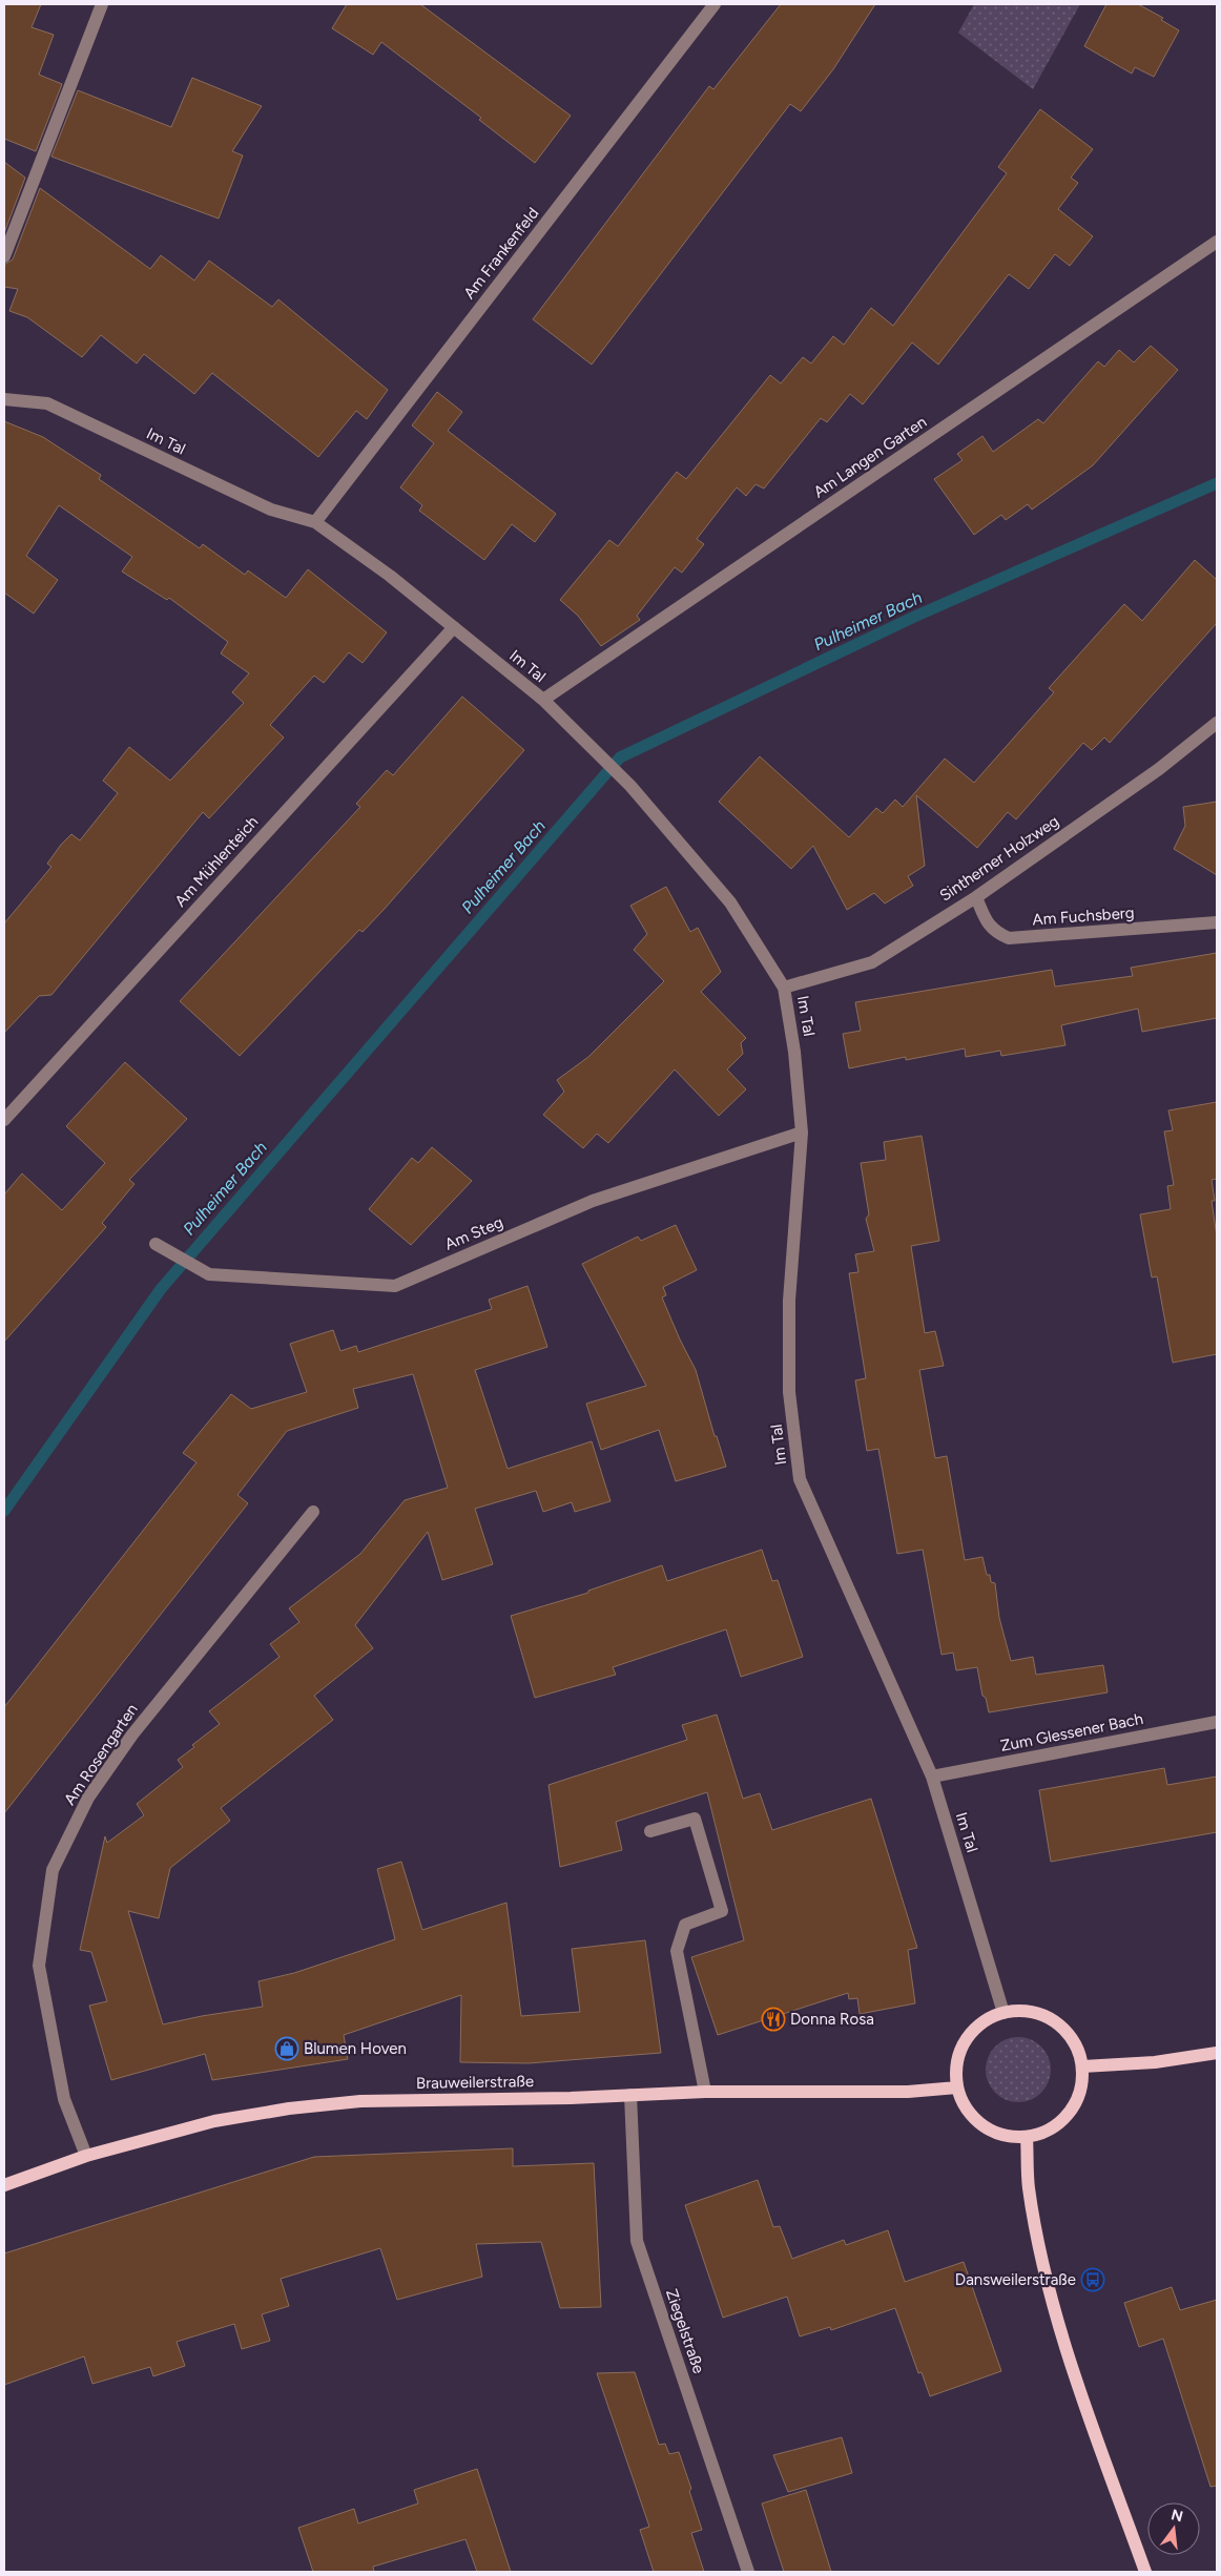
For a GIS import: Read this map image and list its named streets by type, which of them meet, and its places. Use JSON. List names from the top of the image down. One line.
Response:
{"streets":{"main road":["Brauweilerstraße"],"street":["Am Frankenfeld","Im Tal","Am Langen Garten","Sintherner Holzweg","Am Mühlenteich","Am Fuchsberg","Am Steg","Zum Glessener Bach","Am Rosengarten","Ziegelstraße"]},"crossings":[["Am Frankenfeld","Im Tal"],["Im Tal","Am Langen Garten"],["Im Tal","Sintherner Holzweg"],["Im Tal","Am Mühlenteich"],["Im Tal","Am Steg"],["Im Tal","Zum Glessener Bach"],["Im Tal","Brauweilerstraße"],["Sintherner Holzweg","Am Fuchsberg"],["Am Rosengarten","Brauweilerstraße"],["Brauweilerstraße","Ziegelstraße"]],"water":["Pulheimer Bach"],"places":{"restaurant":["Donna Rosa"],"shop":["Blumen Hoven"],"bus stop":["Dansweilerstraße"]},"north":"top"}
